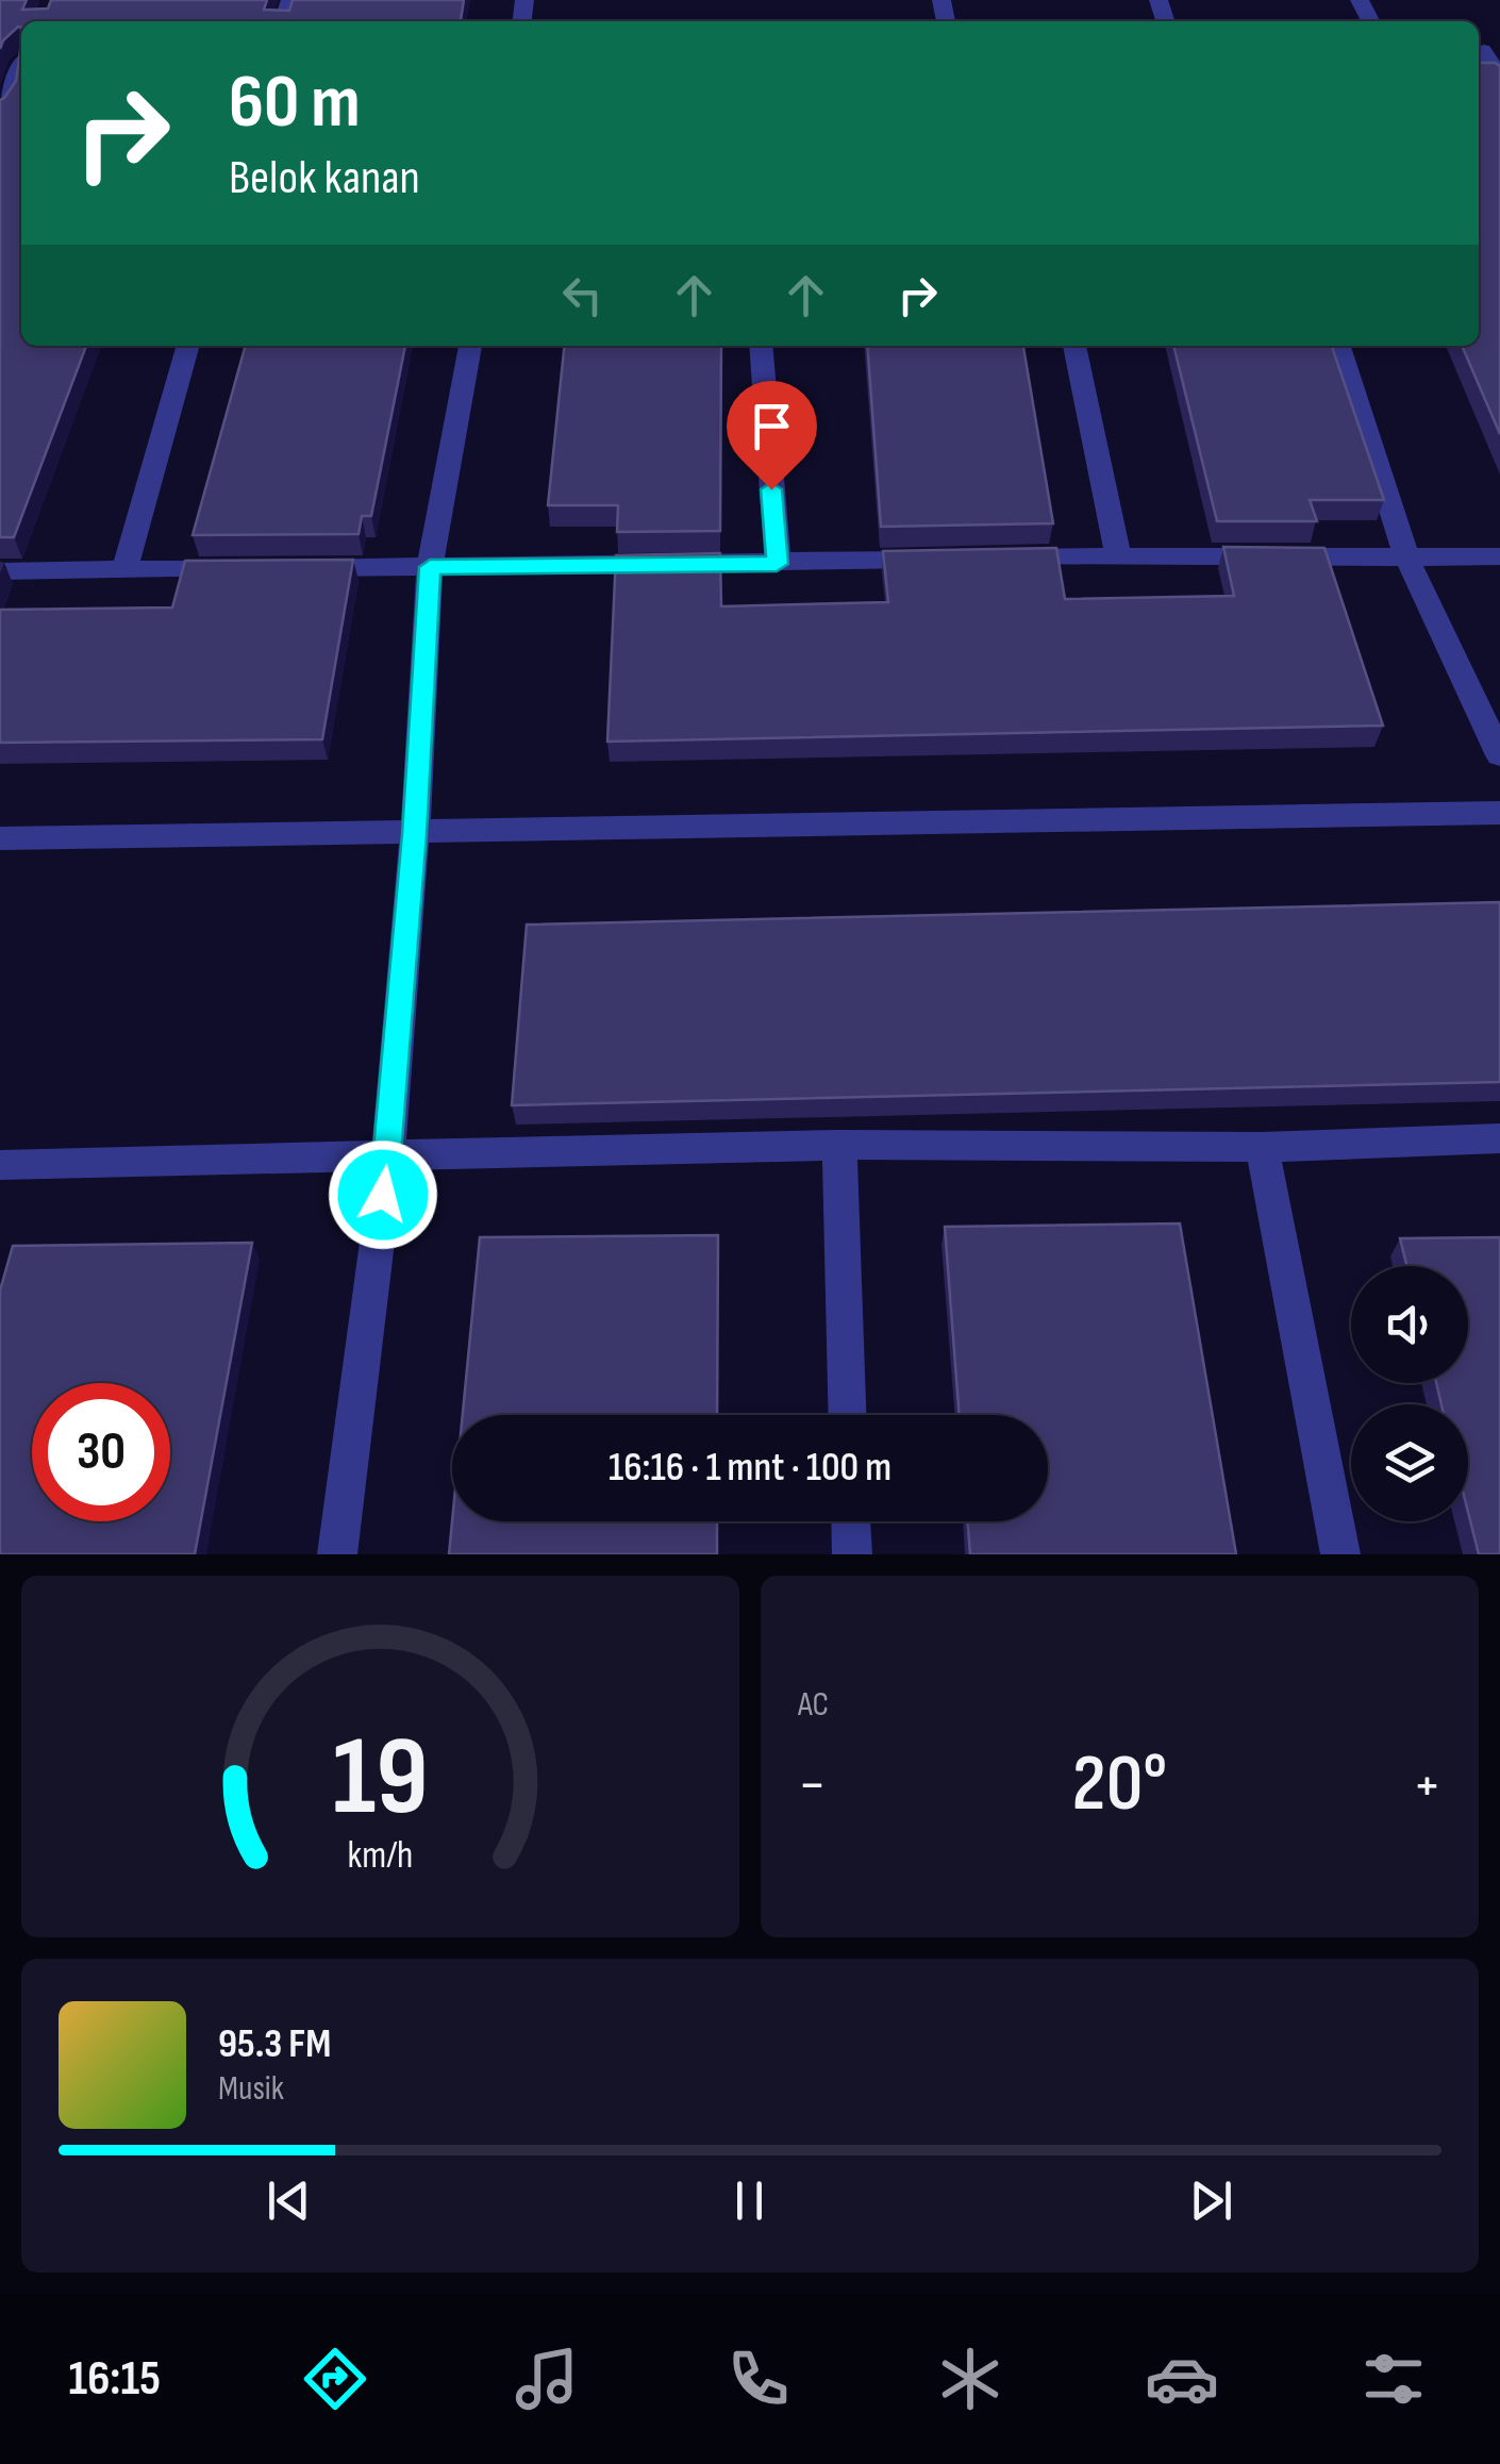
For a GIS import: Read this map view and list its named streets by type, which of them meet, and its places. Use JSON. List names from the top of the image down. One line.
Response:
{"page":{"turn":["60 m","Belok kanan"],"limit":"30","trip":"16:16 · 1 mnt · 100 m","tile":"AC","heat":["−","20°","+"],"song":["95.3 FM","Musik"],"tabs":"16:15","gauge":["19","km/h"]}}
